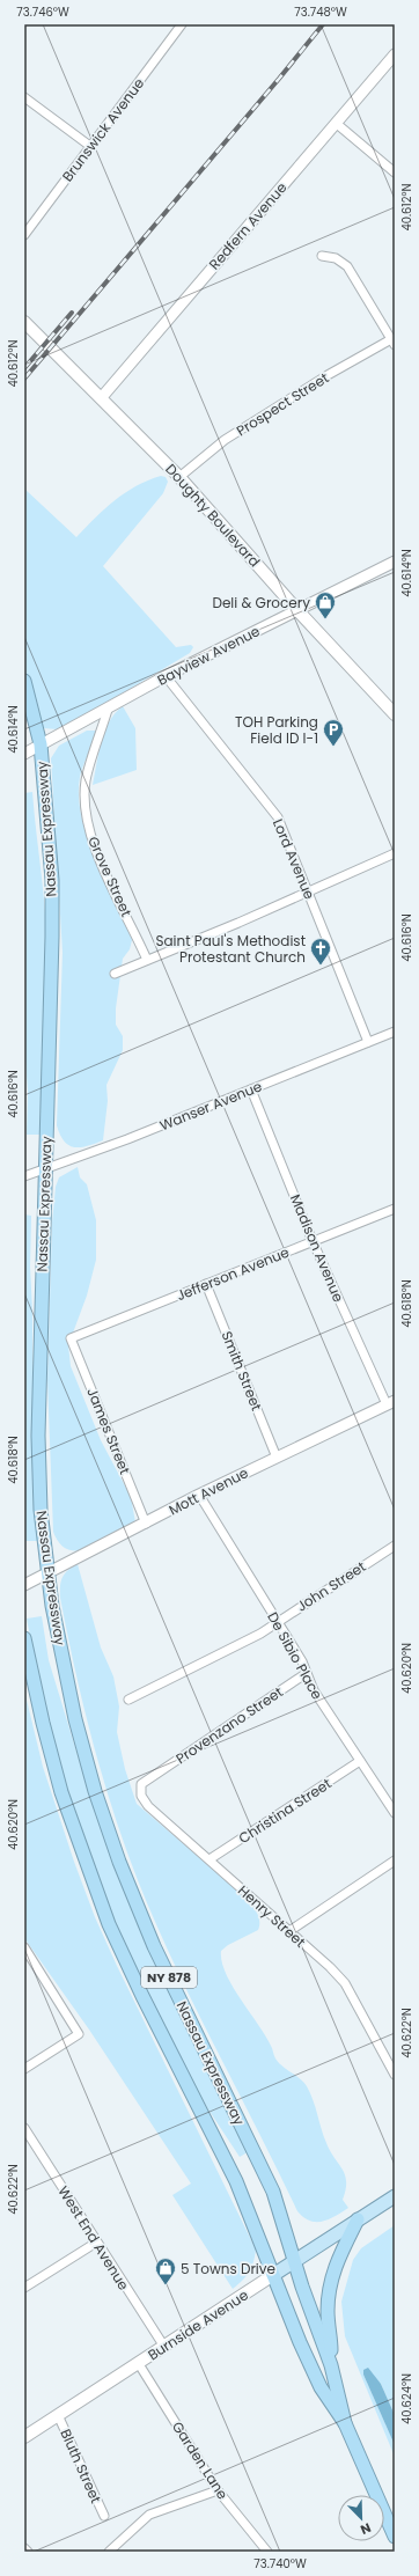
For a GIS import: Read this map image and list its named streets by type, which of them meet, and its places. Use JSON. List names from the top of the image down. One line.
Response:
{"streets":{"highway":["Nassau Expressway","NY 878"],"main road":["Doughty Boulevard","Burnside Avenue"],"street":["Brunswick Avenue","Redfern Avenue","Prospect Street","Bayview Avenue","Lord Avenue","Grove Street","Wanser Avenue","Madison Avenue","Jefferson Avenue","Smith Street","James Street","Mott Avenue","John Street","De Sibio Place","Provenzano Street","Christina Street","Henry Street","West End Avenue","Garden Lane","Bluth Street"]},"crossings":[["Redfern Avenue","Doughty Boulevard"],["Prospect Street","Doughty Boulevard"],["Doughty Boulevard","Bayview Avenue"],["Bayview Avenue","Nassau Expressway"],["Bayview Avenue","Lord Avenue"],["Bayview Avenue","Grove Street"],["Nassau Expressway","Wanser Avenue"],["Nassau Expressway","Mott Avenue"],["Nassau Expressway","Burnside Avenue"],["Lord Avenue","Wanser Avenue"],["Wanser Avenue","Madison Avenue"],["Madison Avenue","Jefferson Avenue"],["Madison Avenue","Mott Avenue"],["Jefferson Avenue","Smith Street"],["Jefferson Avenue","James Street"],["Smith Street","Mott Avenue"],["James Street","Mott Avenue"],["Mott Avenue","De Sibio Place"],["John Street","De Sibio Place"],["De Sibio Place","Provenzano Street"],["De Sibio Place","Christina Street"],["Provenzano Street","Henry Street"],["Christina Street","Henry Street"],["West End Avenue","Burnside Avenue"],["Burnside Avenue","Garden Lane"],["Burnside Avenue","Bluth Street"]],"places":{"shop":["Deli & Grocery","5 Towns Drive"],"parking":["TOH Parking Field ID I-1"],"church":["Saint Paul's Methodist Protestant Church"]},"north":"bottom right","coordinates":["73.746°W","73.748°W","40.612°N","40.614°N","40.616°N","40.618°N","40.620°N","40.622°N","40.624°N","73.740°W"]}
